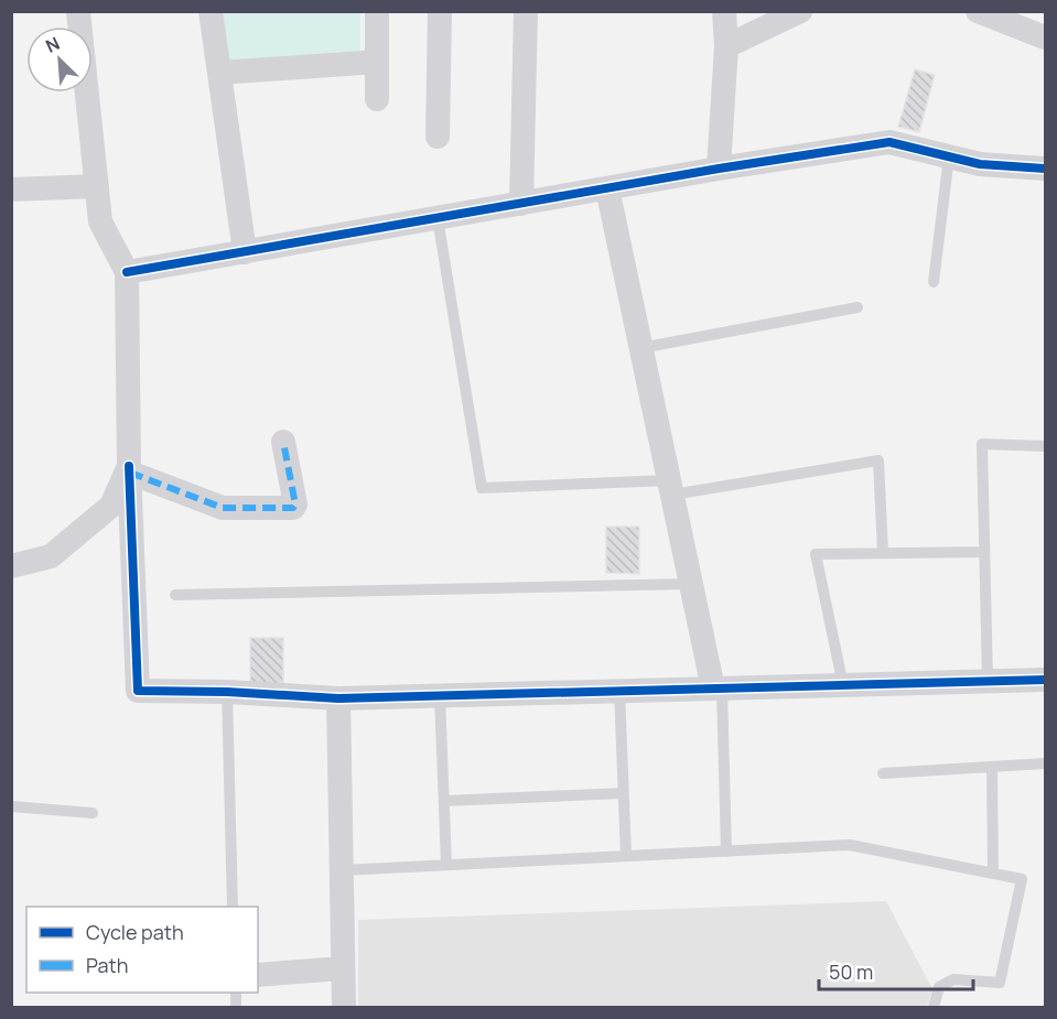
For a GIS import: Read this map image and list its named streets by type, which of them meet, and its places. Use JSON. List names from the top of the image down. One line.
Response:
{"legend":["Cycle path","Path"],"scale_bar":"50 m","north":"top left"}
